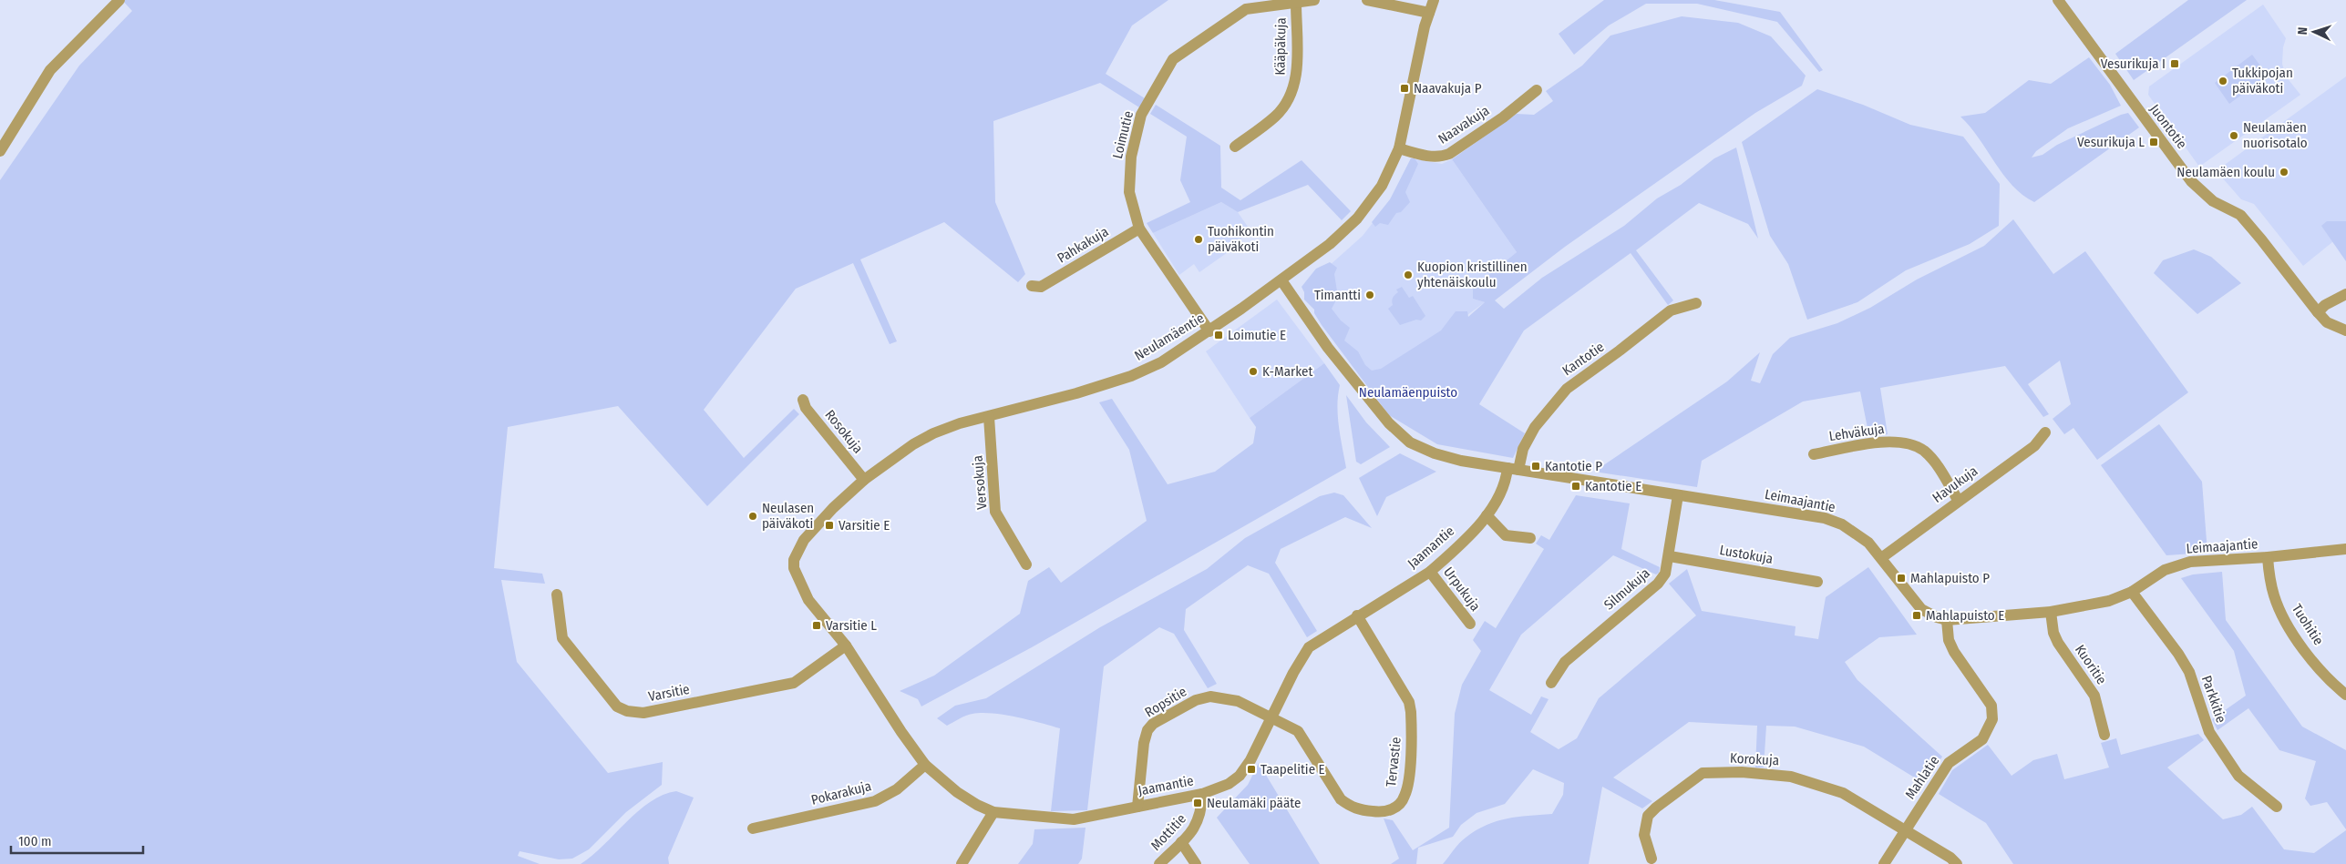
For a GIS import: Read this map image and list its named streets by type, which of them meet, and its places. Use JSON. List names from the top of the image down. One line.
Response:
{"streets":{"street":["Kääpäkuja","Naavakuja","Juontotie","Loimutie","Pahkakuja","Neulamäentie","Kantotie","Rosokuja","Lehväkuja","Versokuja","Havukuja","Leimaajantie","Jaamantie","Lustokuja","Urpukuja","Silmukuja","Tuohitie","Kuoritie","Varsitie","Parkkitie","Ropsitie","Korokuja","Tervastie","Mahlatie","Pokarakuja","Mottitie"]},"crossings":[["Kääpäkuja","Loimutie"],["Naavakuja","Neulamäentie"],["Loimutie","Pahkakuja"],["Loimutie","Neulamäentie"],["Neulamäentie","Rosokuja"],["Neulamäentie","Versokuja"],["Neulamäentie","Leimaajantie"],["Neulamäentie","Jaamantie"],["Kantotie","Leimaajantie"],["Kantotie","Jaamantie"],["Lehväkuja","Havukuja"],["Havukuja","Leimaajantie"],["Leimaajantie","Jaamantie"],["Leimaajantie","Silmukuja"],["Leimaajantie","Tuohitie"],["Leimaajantie","Kuoritie"],["Leimaajantie","Parkkitie"],["Leimaajantie","Mahlatie"],["Jaamantie","Urpukuja"],["Jaamantie","Varsitie"],["Jaamantie","Ropsitie"],["Jaamantie","Tervastie"],["Jaamantie","Pokarakuja"],["Jaamantie","Mottitie"],["Lustokuja","Silmukuja"],["Ropsitie","Tervastie"],["Korokuja","Mahlatie"]],"parks":["Neulamäenpuisto"],"places":{"transit":["Vesurikuja I","Naavakuja P","Vesurikuja L","Loimutie E","Kantotie P","Kantotie E","Varsitie E","Mahlapuisto P","Mahlapuisto E","Varsitie L","Taapelitie E","Neulamäki pääte"],"other":["Tukkipojan päiväkoti","Neulamäen nuorisotalo","Neulamäen koulu","Tuohikontin päiväkoti","Kuopion kristillinen yhtenäiskoulu","Timantti","K-Market","Neulasen päiväkoti"]},"scale_bar":"100 m","north":"left"}
